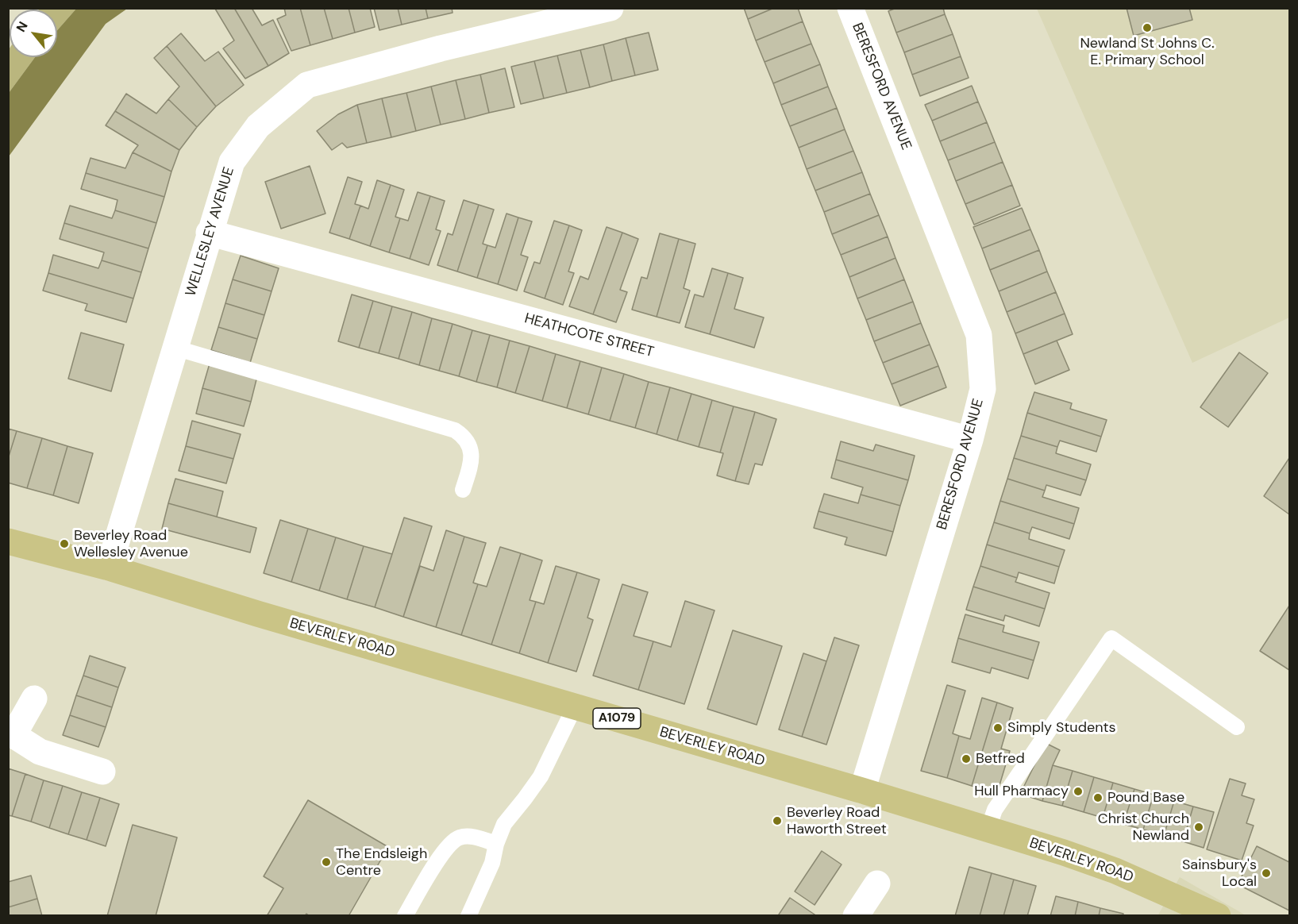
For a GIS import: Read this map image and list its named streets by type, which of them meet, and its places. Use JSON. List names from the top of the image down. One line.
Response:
{"streets":{"main road":["BEVERLEY ROAD","A1079"],"street":["BERESFORD AVENUE","WELLESLEY AVENUE","HEATHCOTE STREET"]},"crossings":[["BERESFORD AVENUE","HEATHCOTE STREET"],["BERESFORD AVENUE","BEVERLEY ROAD"],["WELLESLEY AVENUE","HEATHCOTE STREET"],["WELLESLEY AVENUE","BEVERLEY ROAD"]],"places":["Newland St Johns C. E. Primary School","Beverley Road Wellesley Avenue","Simply Students","Betfred","Hull Pharmacy","Pound Base","Beverley Road Haworth Street","Christ Church Newland","The Endsleigh Centre","Sainsbury's Local"],"north":"top left"}
